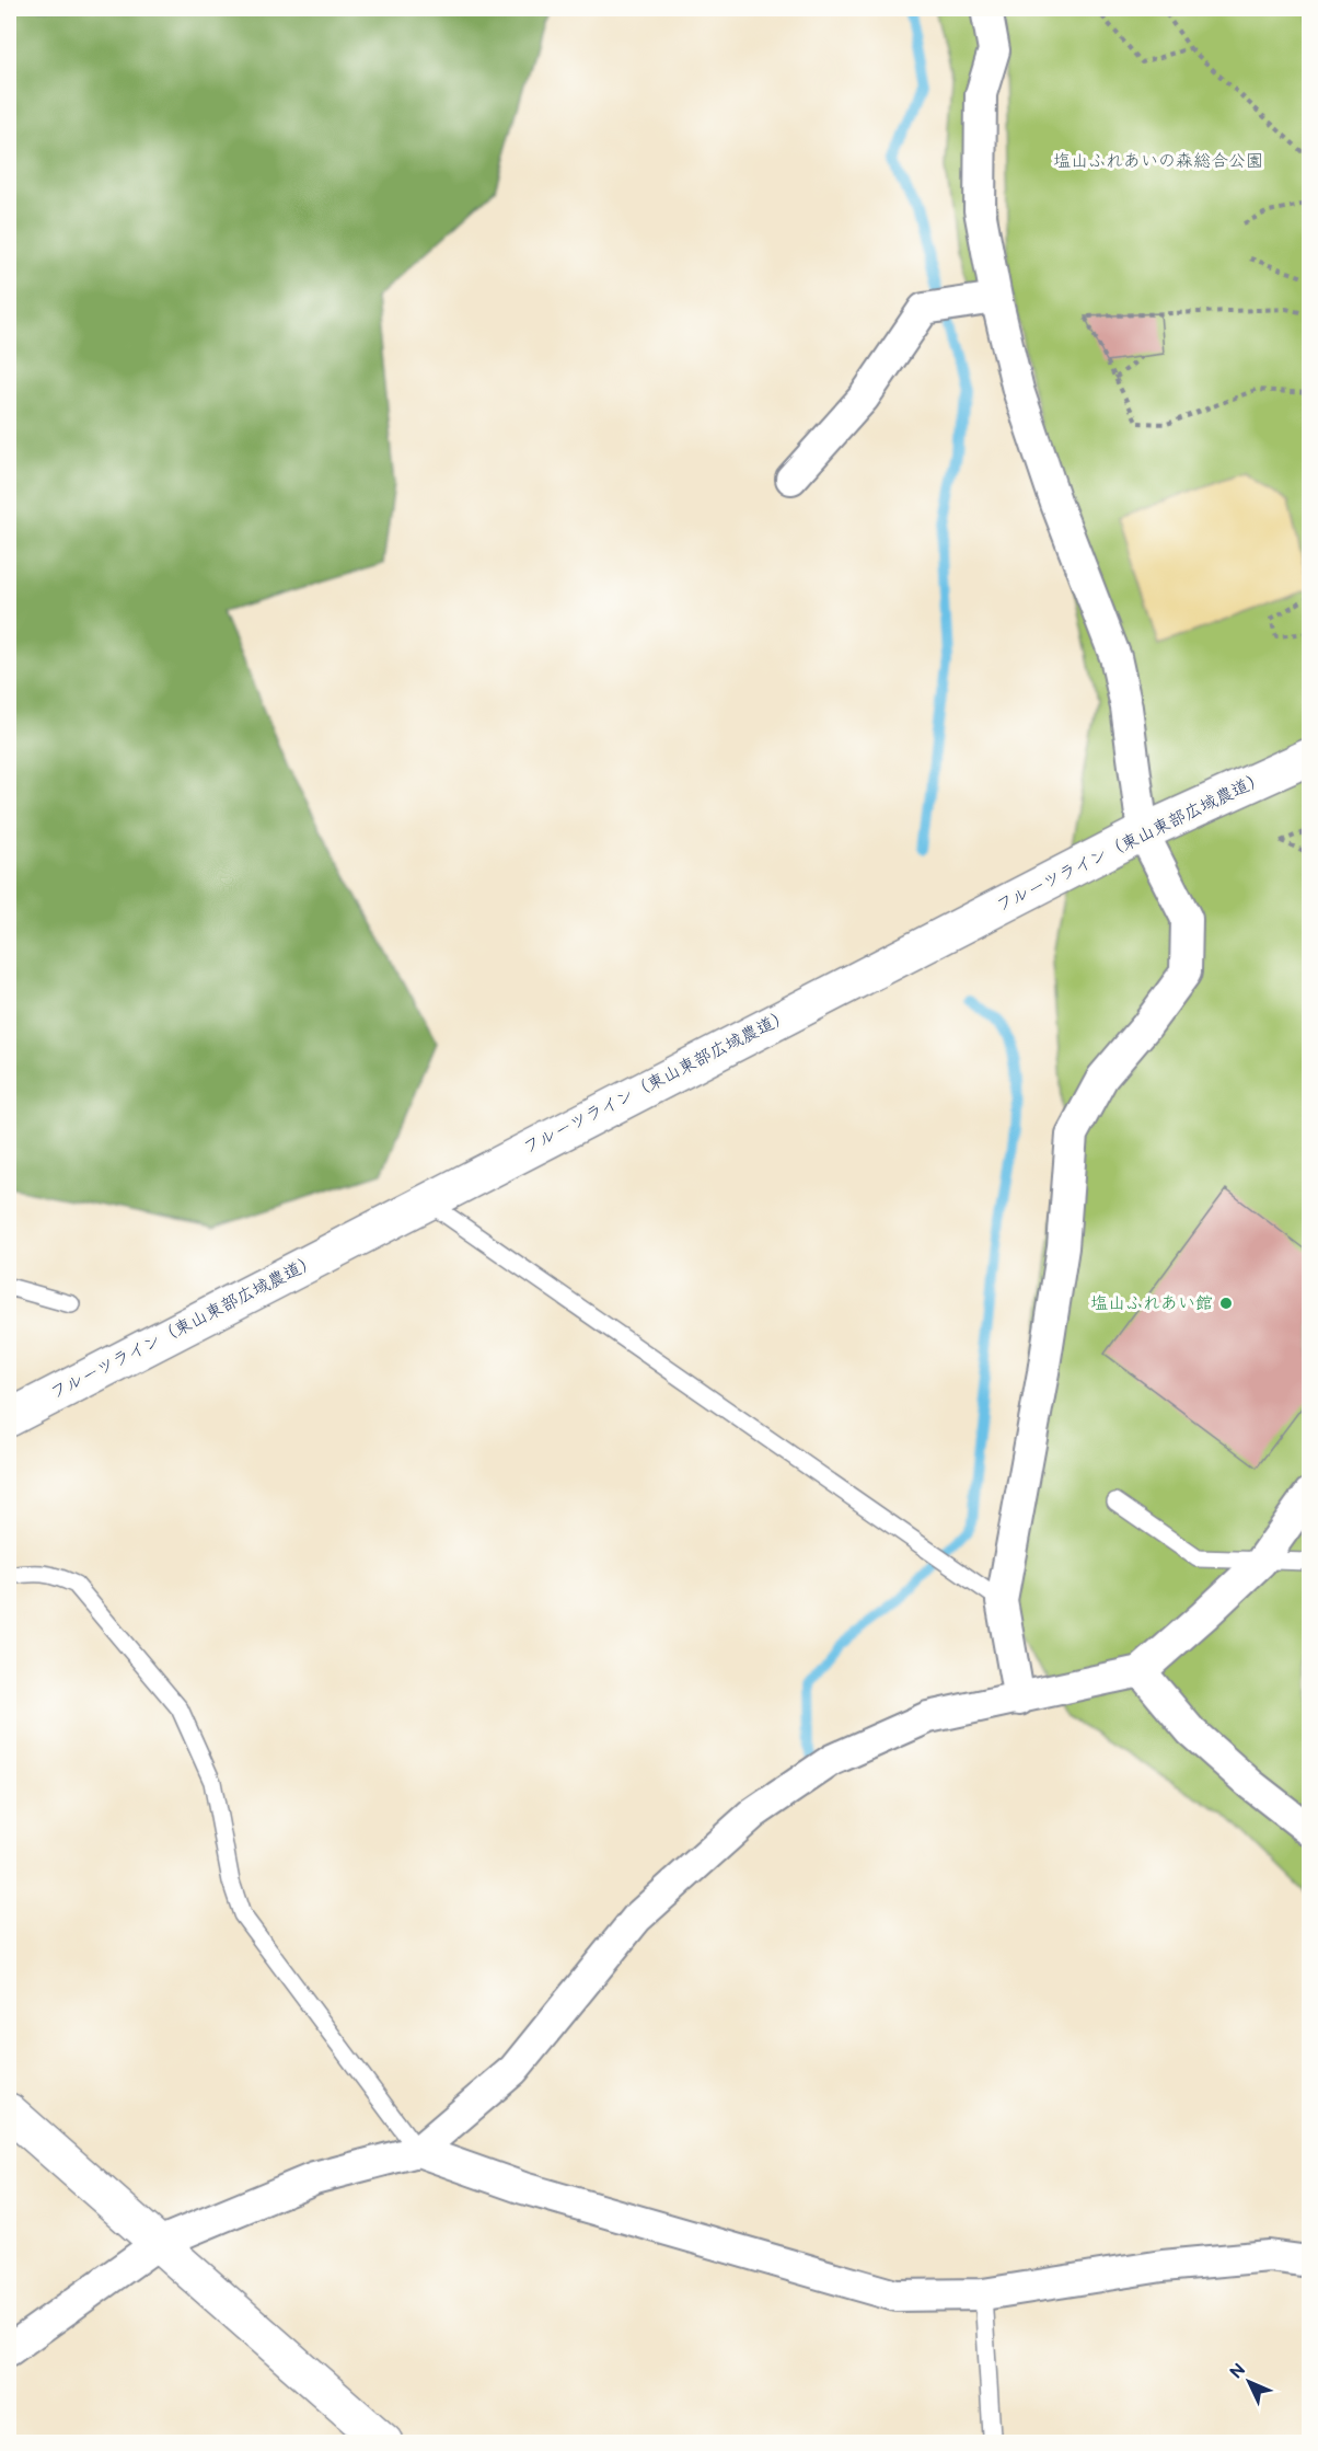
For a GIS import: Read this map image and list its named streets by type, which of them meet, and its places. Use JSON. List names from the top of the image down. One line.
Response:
{"streets":{"street":["フルーツライン（東山東部広域農道）"]},"parks":["塩山ふれあいの森総合公園"],"places":["塩山ふれあい館"],"north":"top left"}
